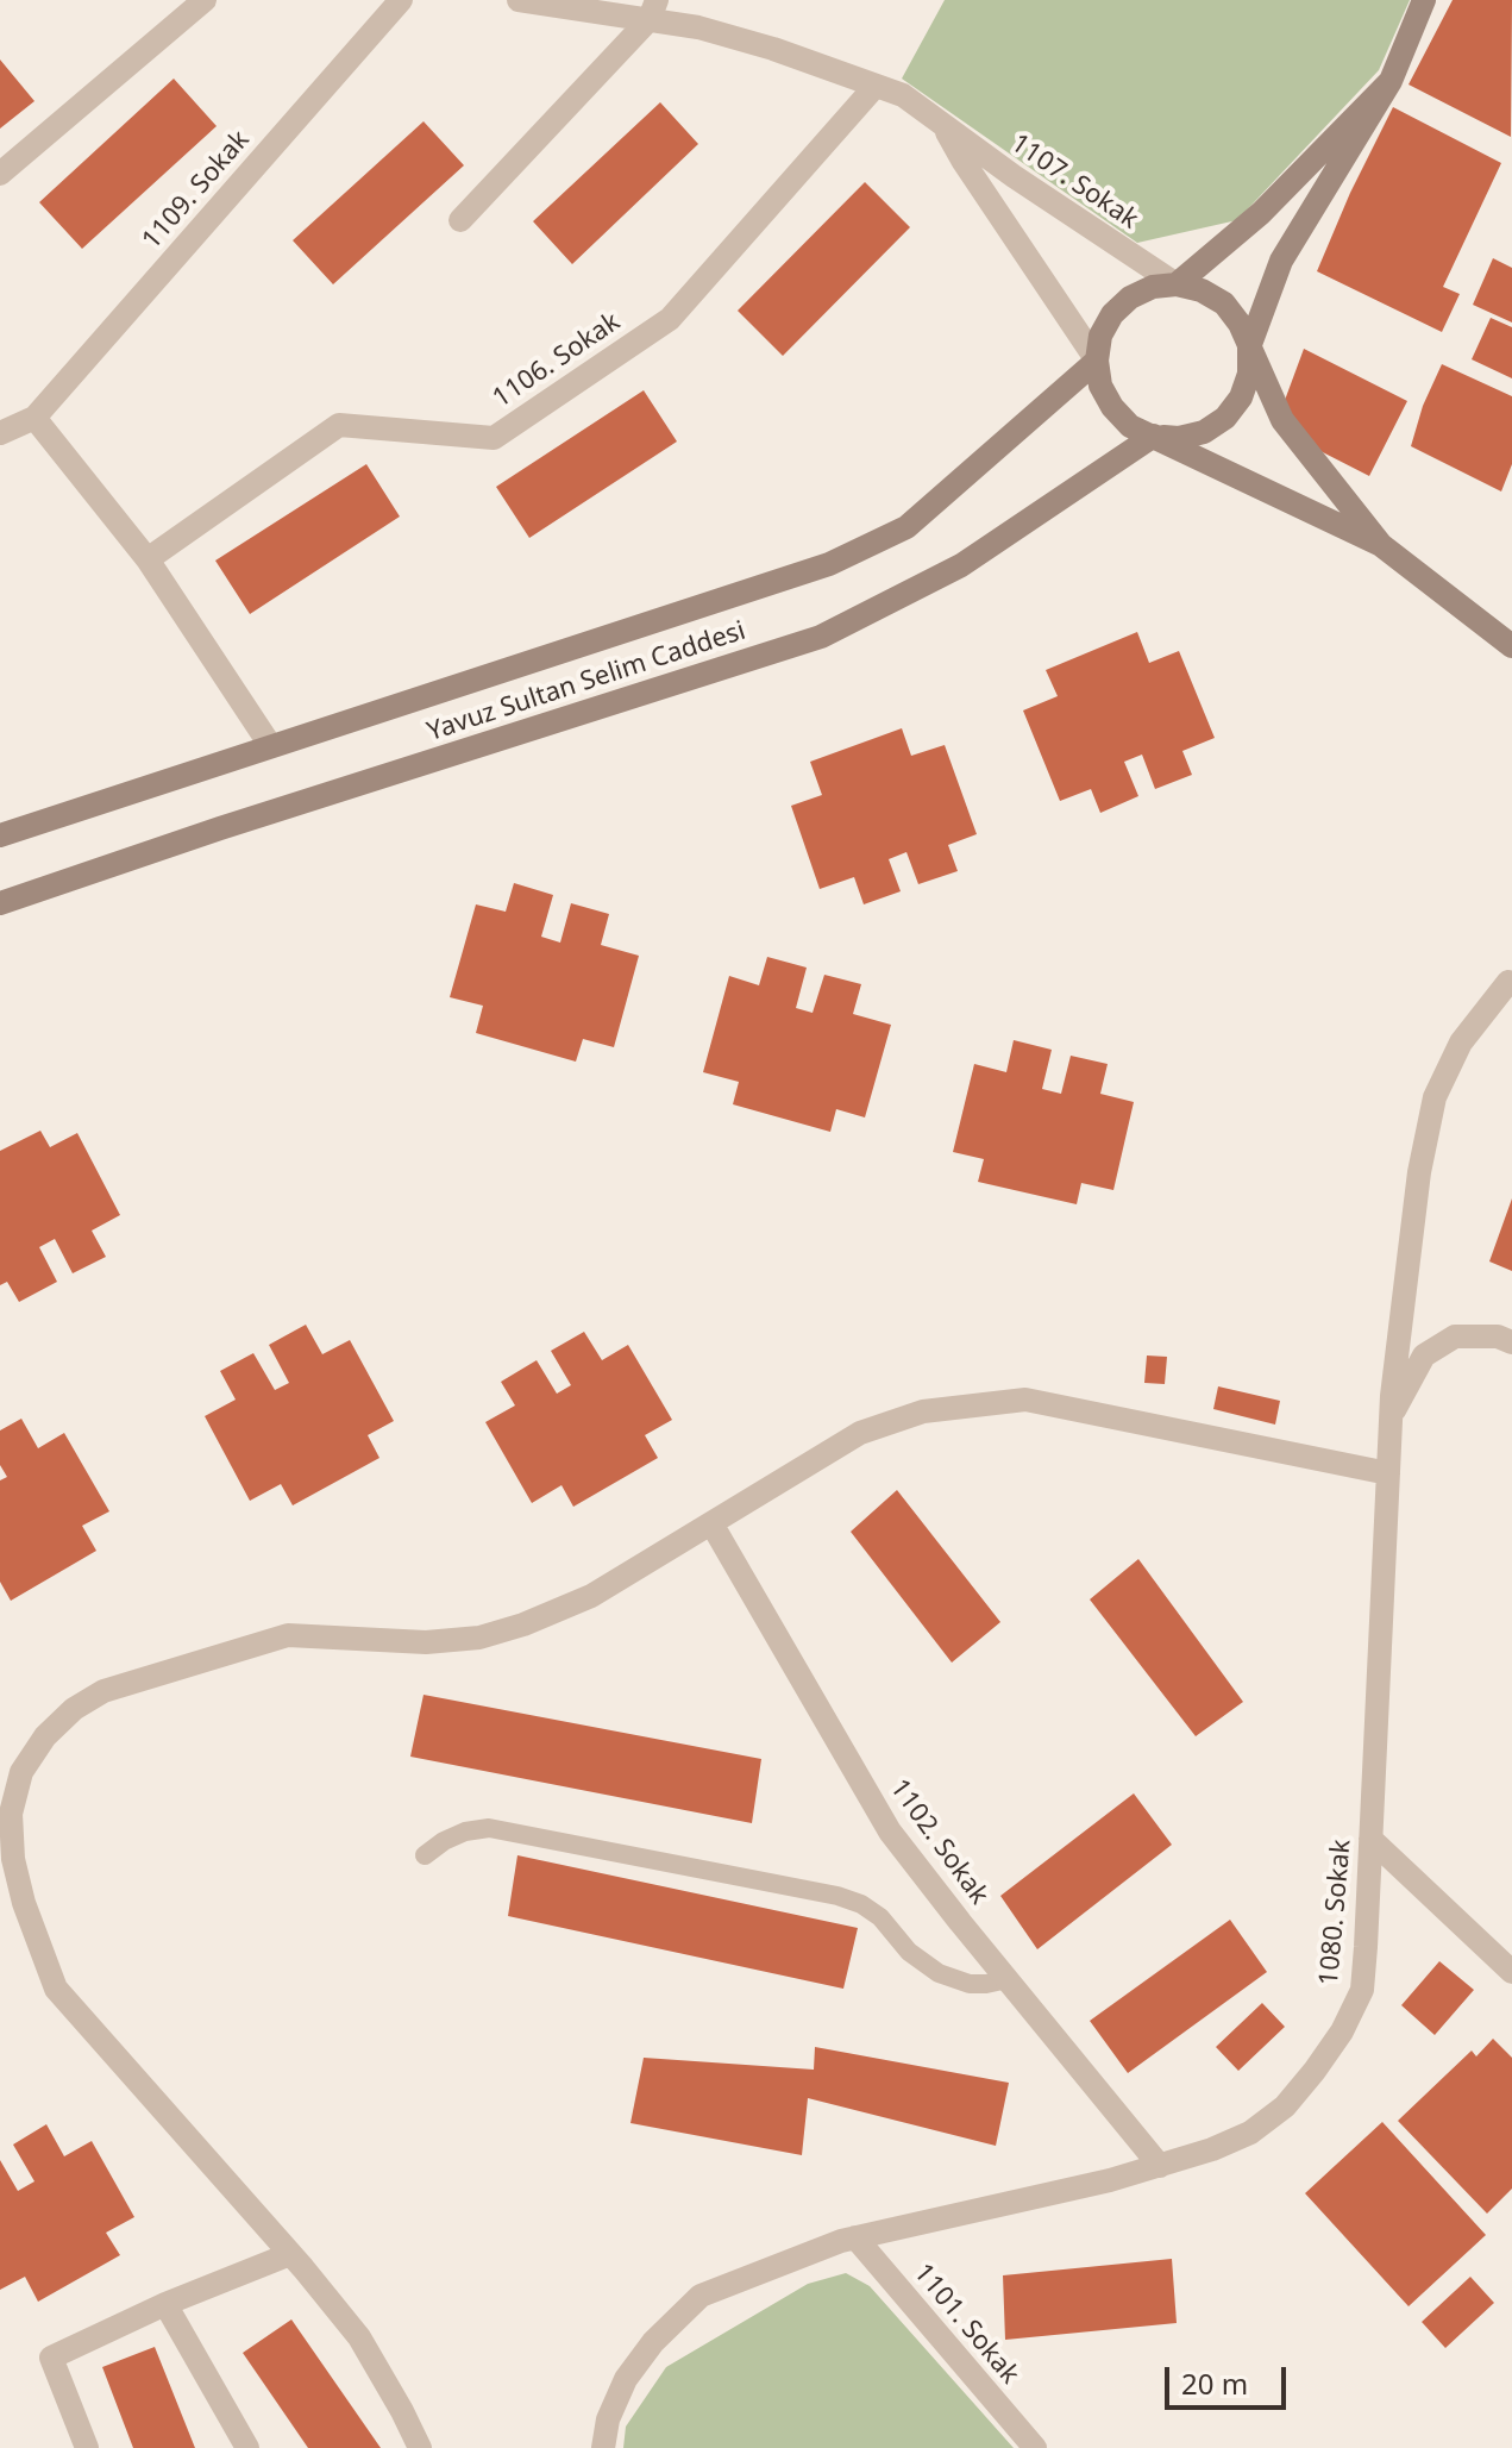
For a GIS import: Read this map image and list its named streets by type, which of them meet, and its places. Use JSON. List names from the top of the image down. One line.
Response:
{"streets":{"street":["1107. Sokak","1109. Sokak","1106. Sokak","Yavuz Sultan Selim Caddesi","1102. Sokak","1080. Sokak","1101. Sokak"]},"crossings":[["1107. Sokak","1106. Sokak"],["1107. Sokak","Yavuz Sultan Selim Caddesi"],["1102. Sokak","1080. Sokak"],["1080. Sokak","1101. Sokak"]],"scale_bar":"20 m"}
